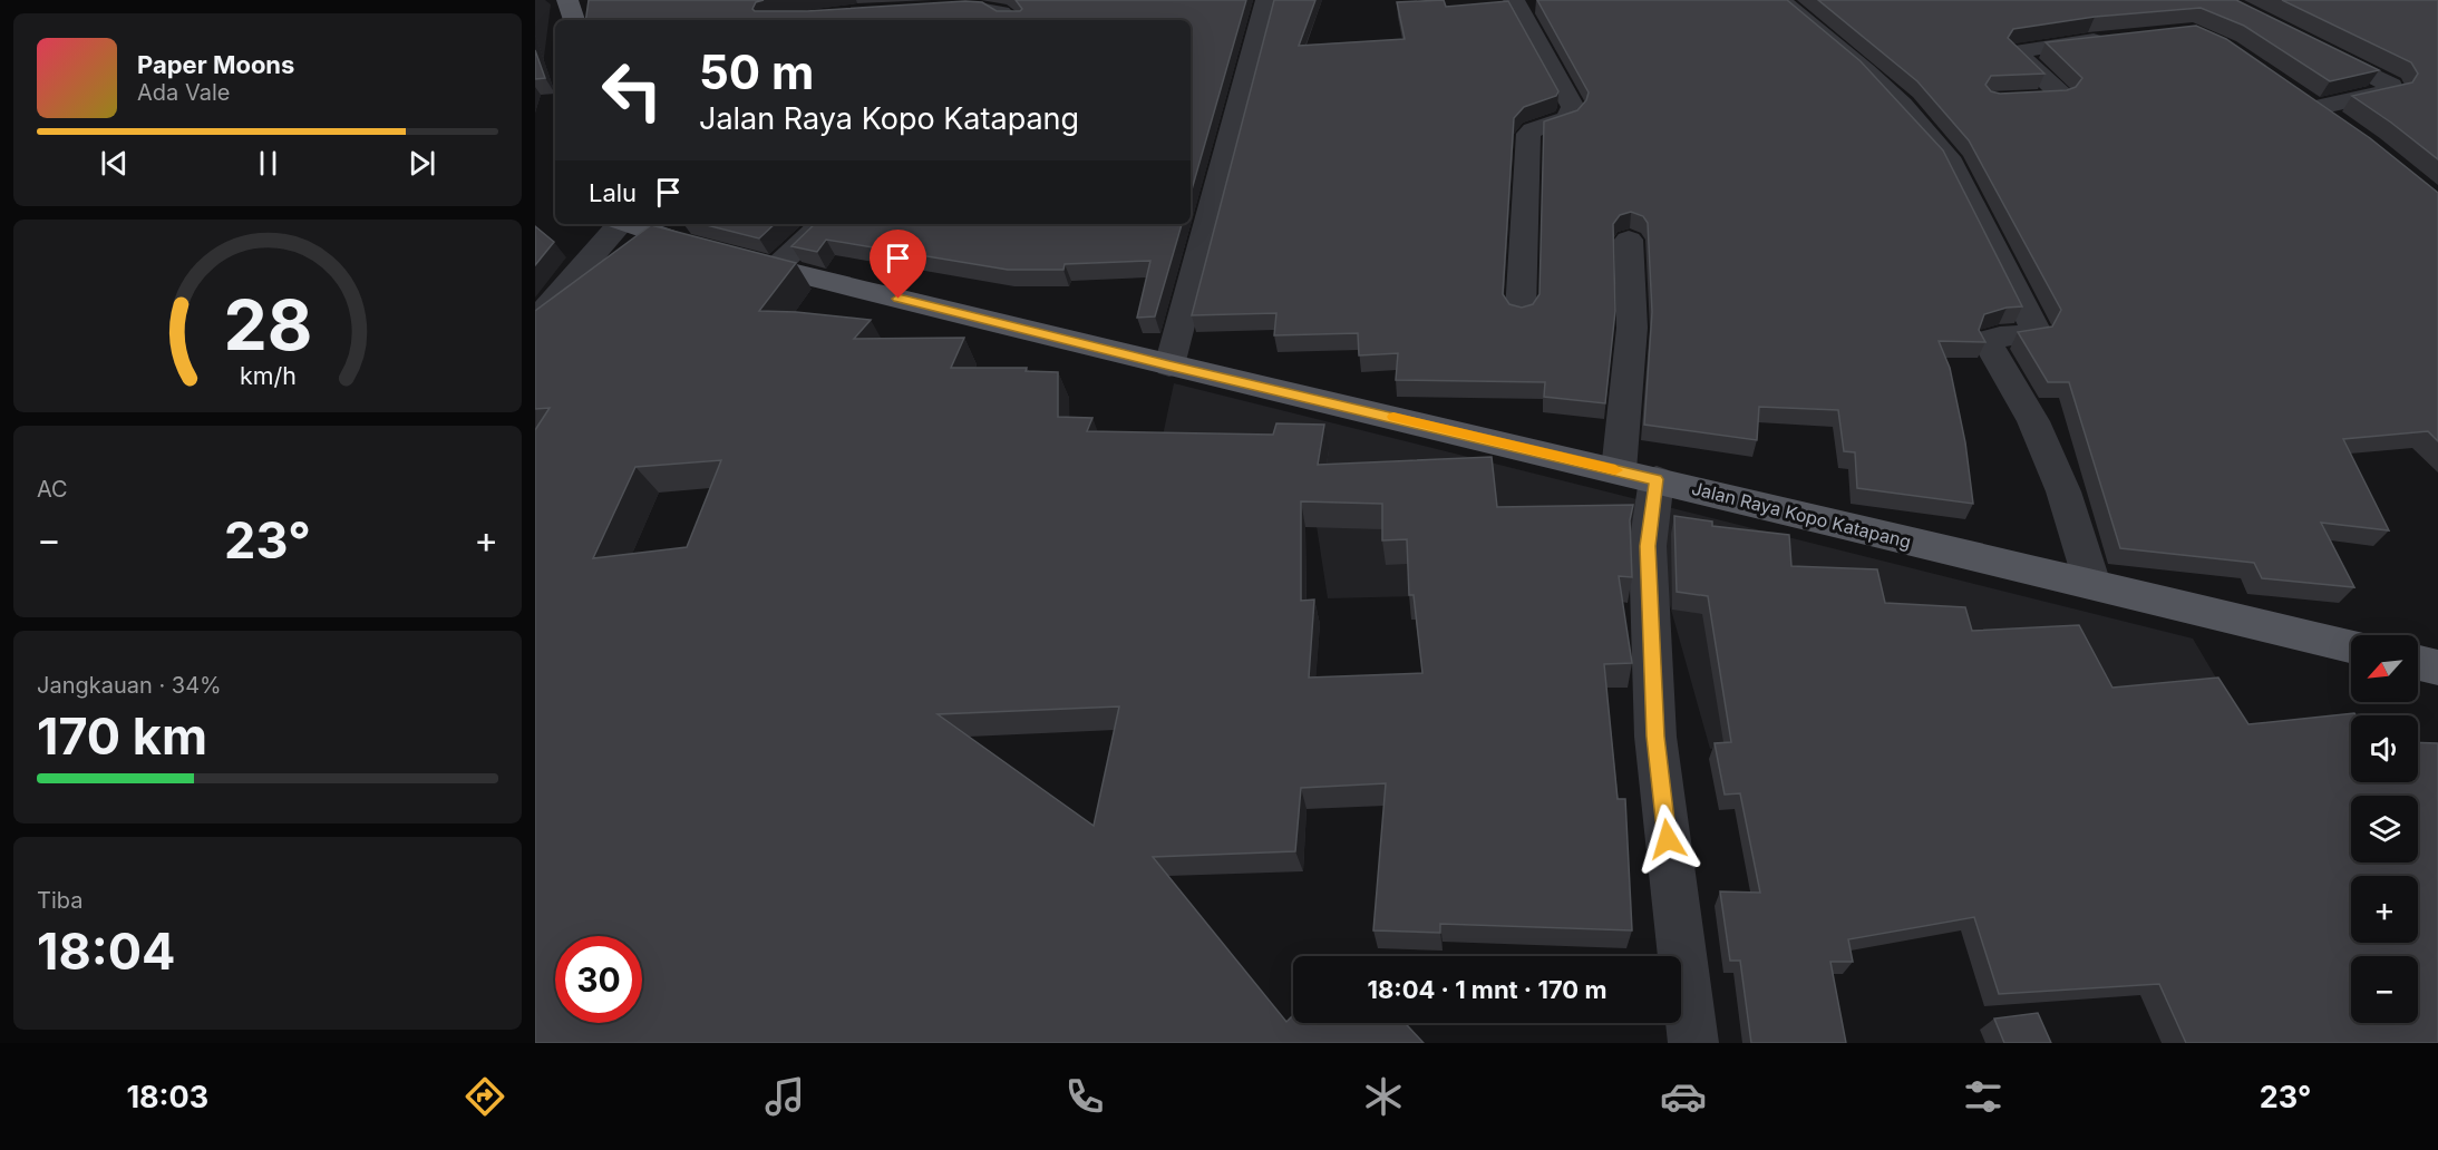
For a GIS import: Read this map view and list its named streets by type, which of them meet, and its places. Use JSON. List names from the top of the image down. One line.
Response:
{"streets":{"main road":["Jalan Raya Kopo Katapang"]},"north":"bottom left","page":{"turn":["50 m","Jalan Raya Kopo Katapang"],"song":["Paper Moons","Ada Vale"],"then":"Lalu","tile":["AC",["Jangkauan · 34%","170 km"],["Tiba","18:04"]],"heat":["−","23°","+"],"map_buttons":["+","−"],"limit":"30","trip":"18:04 · 1 mnt · 170 m","tabs":["18:03","23°"],"gauge":["28","km/h"]}}
